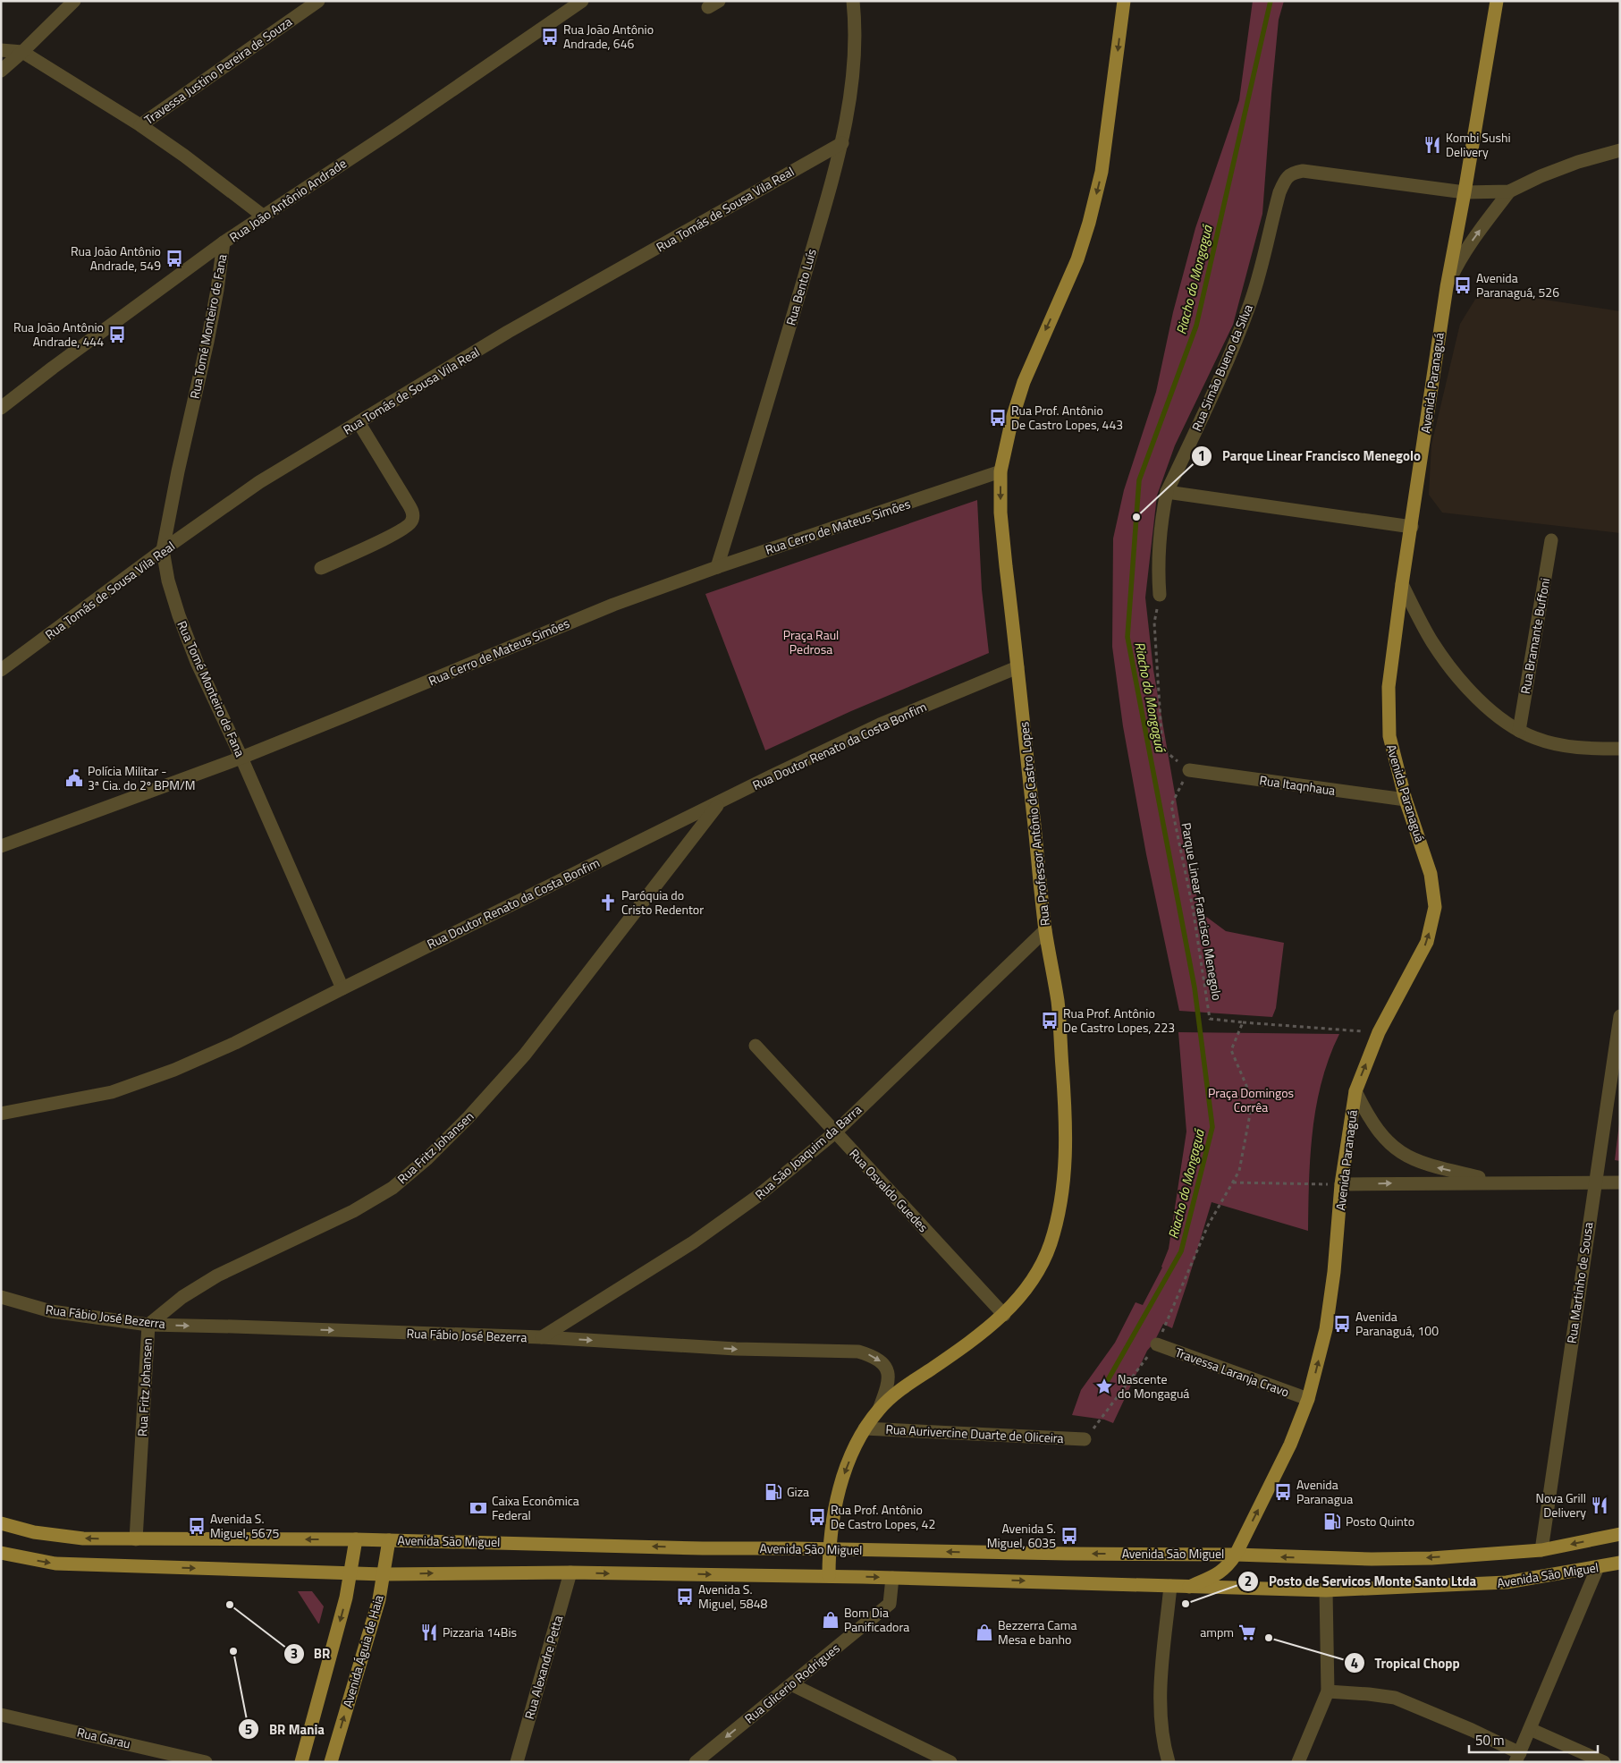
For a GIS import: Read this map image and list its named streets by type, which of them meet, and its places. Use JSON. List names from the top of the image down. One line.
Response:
{"streets":{"main road":["Avenida Paranaguá","Rua Professor Antônio de Castro Lopes","Avenida São Miguel","Avenida Águia de Haia"],"street":["Travessa Justino Pereira de Souza","Rua João Antônio Andrade","Rua Tomás de Sousa Vila Real","Rua Bento Luís","Rua Tomé Monteiro de Fana","Rua Simão Bueno da Silva","Rua Cerro de Mateus Simões","Rua Bramante Buffoni","Rua Doutor Renato da Costa Bonfim","Rua Itaqnhaua","Rua Fritz Johansen","Rua São Joaquim da Barra","Rua Osvaldo Guedes","Rua Martinho de Sousa","Rua Fábio José Bezerra","Travessa Laranja Cravo","Rua Aurivercine Duarte de Oliceira","Rua Alexandre Petta","Rua Glicerio Rodrigues","Rua Garau"],"path":["Parque Linear Francisco Menegolo"]},"crossings":[["Rua João Antônio Andrade","Rua Tomé Monteiro de Fana"],["Rua Tomás de Sousa Vila Real","Rua Bento Luís"],["Rua Tomás de Sousa Vila Real","Rua Tomé Monteiro de Fana"],["Rua Bento Luís","Rua Cerro de Mateus Simões"],["Rua Tomé Monteiro de Fana","Rua Cerro de Mateus Simões"],["Rua Tomé Monteiro de Fana","Rua Doutor Renato da Costa Bonfim"],["Rua Simão Bueno da Silva","Avenida Paranaguá"],["Avenida Paranaguá","Rua Itaqnhaua"],["Avenida Paranaguá","Travessa Laranja Cravo"],["Avenida Paranaguá","Avenida São Miguel"],["Rua Cerro de Mateus Simões","Rua Professor Antônio de Castro Lopes"],["Rua Doutor Renato da Costa Bonfim","Rua Professor Antônio de Castro Lopes"],["Rua Doutor Renato da Costa Bonfim","Rua Fritz Johansen"],["Rua Itaqnhaua","Parque Linear Francisco Menegolo"],["Rua Professor Antônio de Castro Lopes","Rua São Joaquim da Barra"],["Rua Professor Antônio de Castro Lopes","Rua Osvaldo Guedes"],["Rua Professor Antônio de Castro Lopes","Rua Fábio José Bezerra"],["Rua Professor Antônio de Castro Lopes","Rua Aurivercine Duarte de Oliceira"],["Rua Professor Antônio de Castro Lopes","Avenida São Miguel"],["Rua Fritz Johansen","Rua Fábio José Bezerra"],["Rua Fritz Johansen","Avenida São Miguel"],["Rua São Joaquim da Barra","Rua Osvaldo Guedes"],["Rua São Joaquim da Barra","Rua Fábio José Bezerra"],["Rua Martinho de Sousa","Avenida São Miguel"],["Avenida São Miguel","Avenida Águia de Haia"],["Avenida São Miguel","Rua Alexandre Petta"],["Avenida São Miguel","Rua Glicerio Rodrigues"]],"one_way":["Avenida Paranaguá","Rua Professor Antônio de Castro Lopes","Rua Fábio José Bezerra","Rua Glicerio Rodrigues"],"water":["Riacho do Mongaguá"],"parks":["Praça Raul Pedrosa","Praça Domingos Corrêa"],"places":{"bus stop":["Rua João Antônio Andrade, 646","Rua João Antônio Andrade, 549","Avenida Paranaguá, 526","Rua João Antônio Andrade, 444","Rua Prof. Antônio De Castro Lopes, 443","Rua Prof. Antônio De Castro Lopes, 223","Avenida Paranaguá, 100","Avenida Paranagua","Rua Prof. Antônio De Castro Lopes, 42","Avenida S. Miguel, 5675","Avenida S. Miguel, 6035","Avenida S. Miguel, 5848"],"restaurant":["Kombi Sushi Delivery","Nova Grill Delivery","Pizzaria 14Bis"],"other":["Parque Linear Francisco Menegolo","Posto de Servicos Monte Santo Ltda","BR","Tropical Chopp","BR Mania"],"public building":["Polícia Militar - 3ª Cia. do 2º BPM/M"],"church":["Paróquia do Cristo Redentor"],"place":["Nascente do Mongaguá"],"fuel station":["Giza","Posto Quinto"],"bank":["Caixa Econômica Federal"],"shop":["Bom Dia Panificadora","Bezzerra Cama Mesa e banho"],"supermarket":["ampm"]},"scale_bar":"50 m"}
